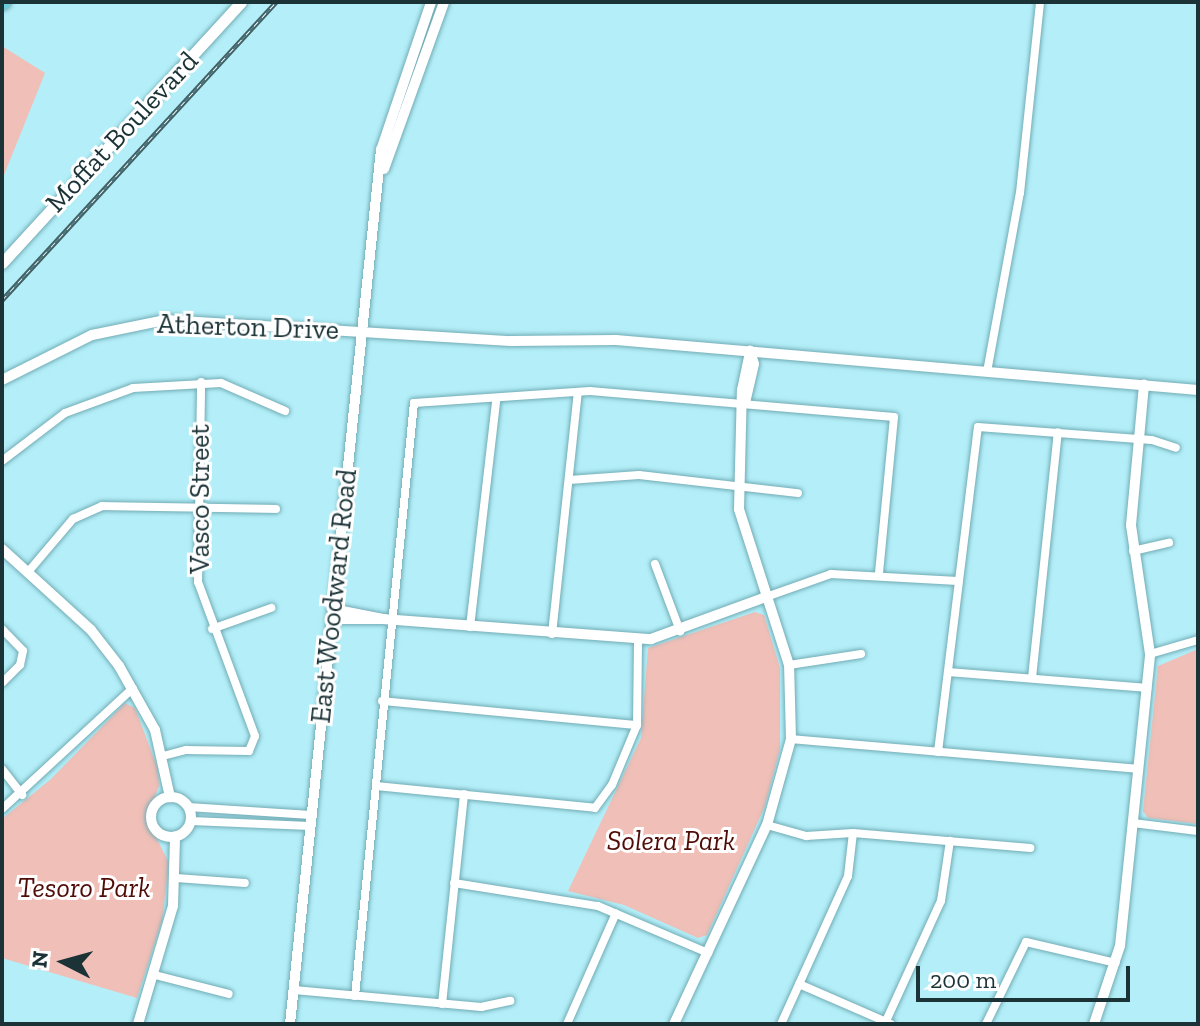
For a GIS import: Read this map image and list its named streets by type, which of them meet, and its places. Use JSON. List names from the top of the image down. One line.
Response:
{"streets":{"main road":["Moffat Boulevard"],"street":["Atherton Drive","Vasco Street","East Woodward Road"]},"crossings":[["Atherton Drive","East Woodward Road"]],"parks":["Solera Park","Tesoro Park"],"scale_bar":"200 m","north":"left"}
